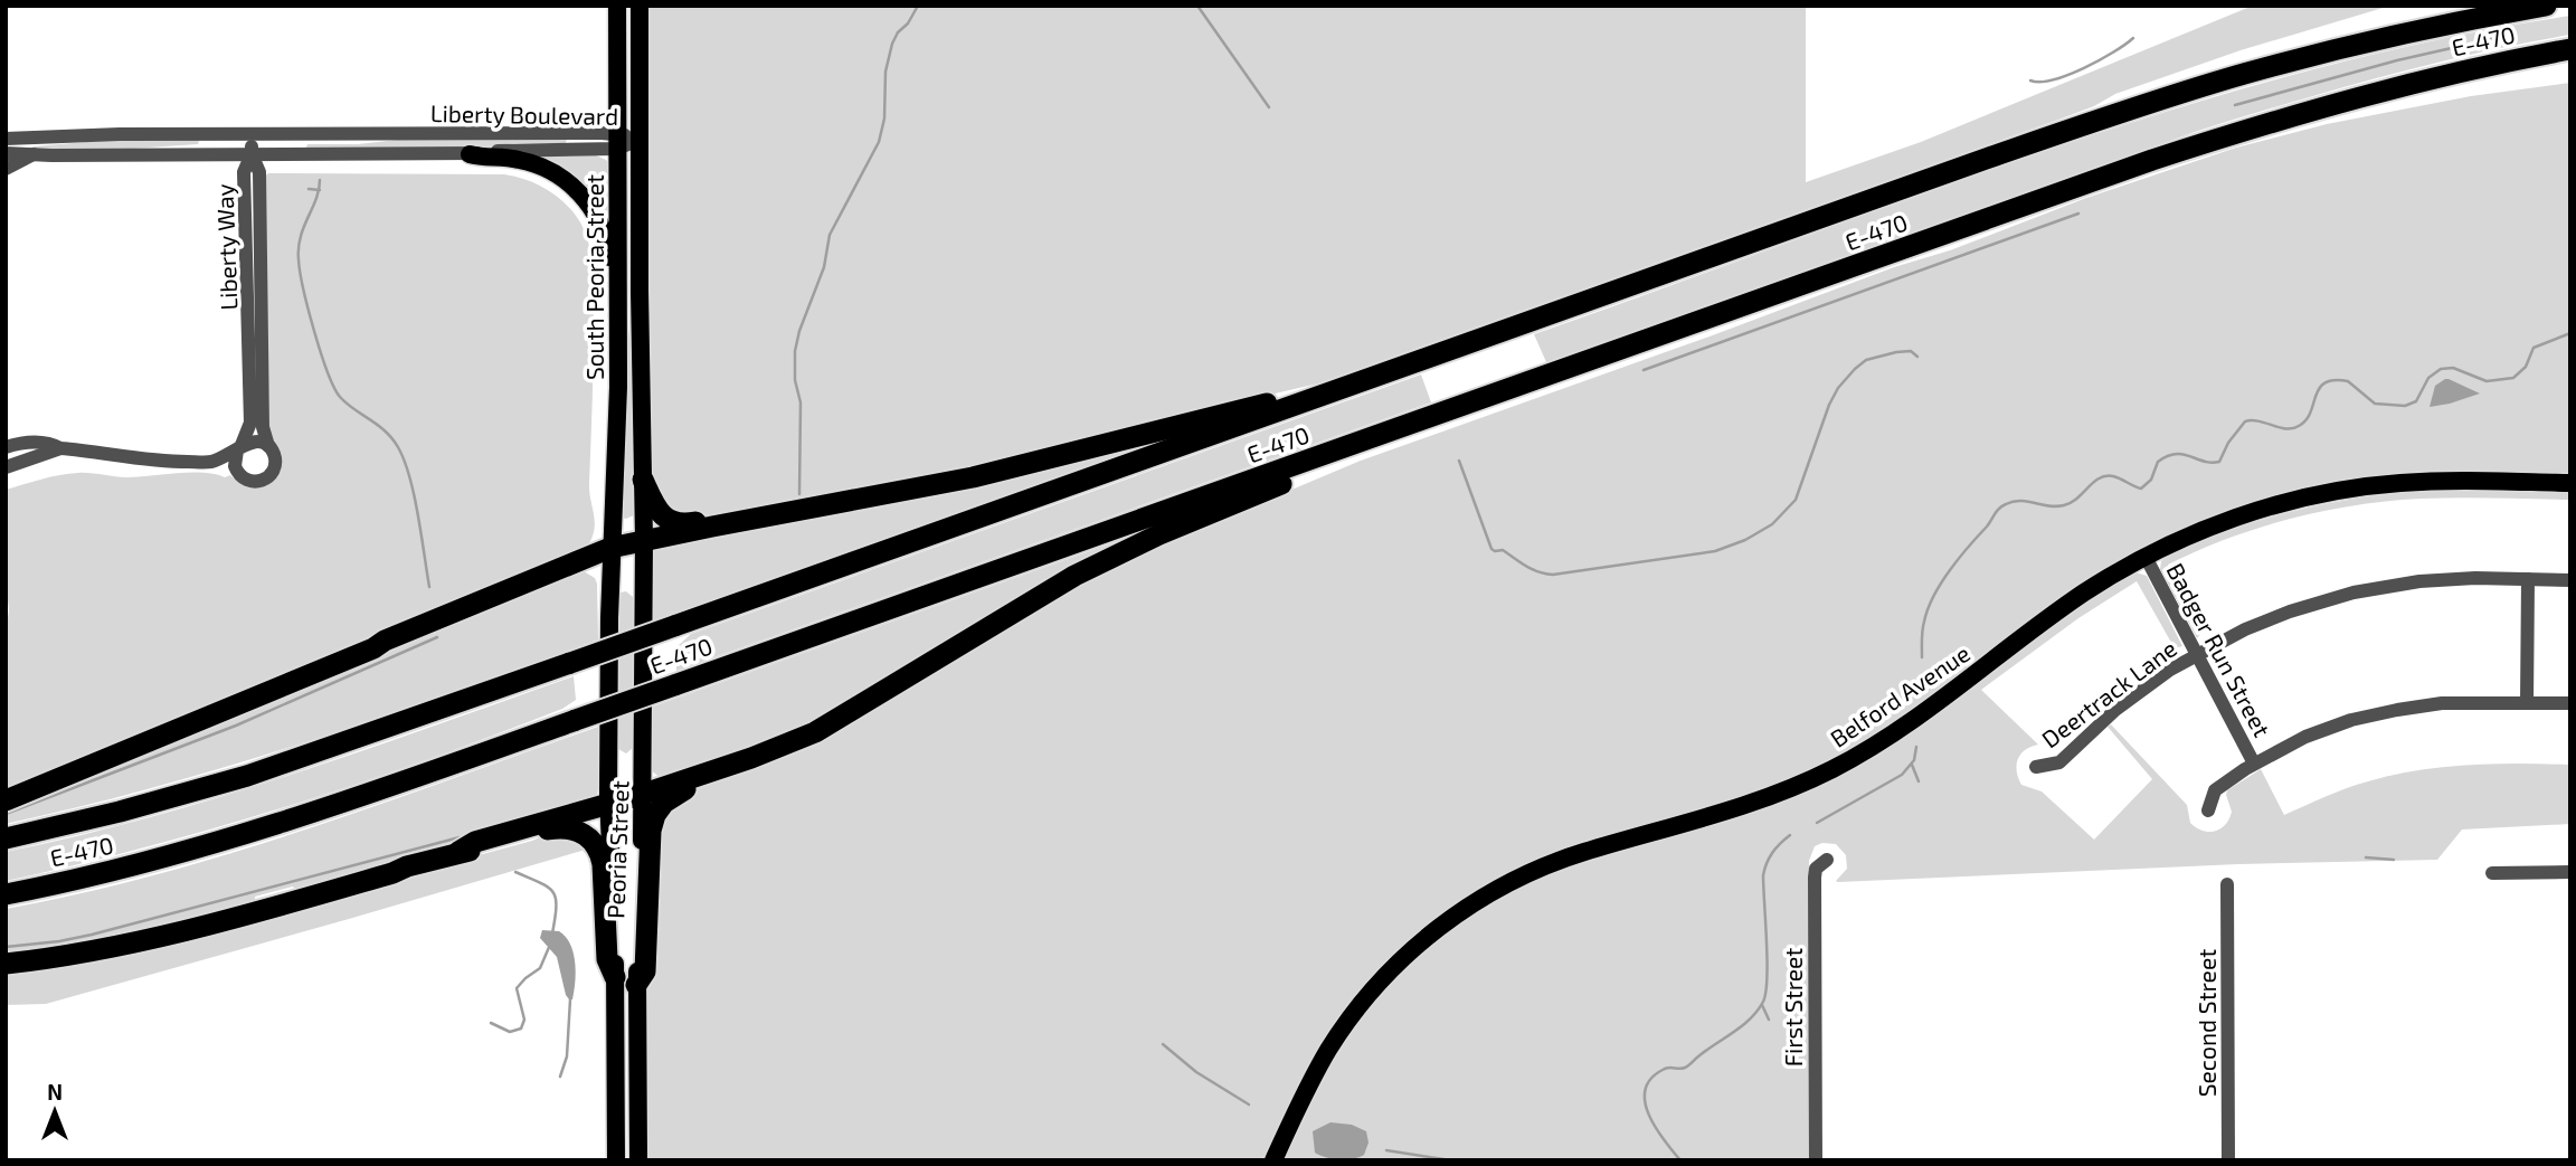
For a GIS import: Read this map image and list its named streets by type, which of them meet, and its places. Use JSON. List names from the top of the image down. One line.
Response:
{"streets":{"highway":["E-470"],"main road":["South Peoria Street","Belford Avenue","Peoria Street"],"street":["Liberty Boulevard","Liberty Way","Badger Run Street","Deertrack Lane","First Street","Second Street"]},"crossings":[["Liberty Boulevard","Liberty Way"],["Liberty Boulevard","South Peoria Street"],["South Peoria Street","Peoria Street"],["Badger Run Street","Deertrack Lane"],["Badger Run Street","Belford Avenue"]],"north":"top"}
